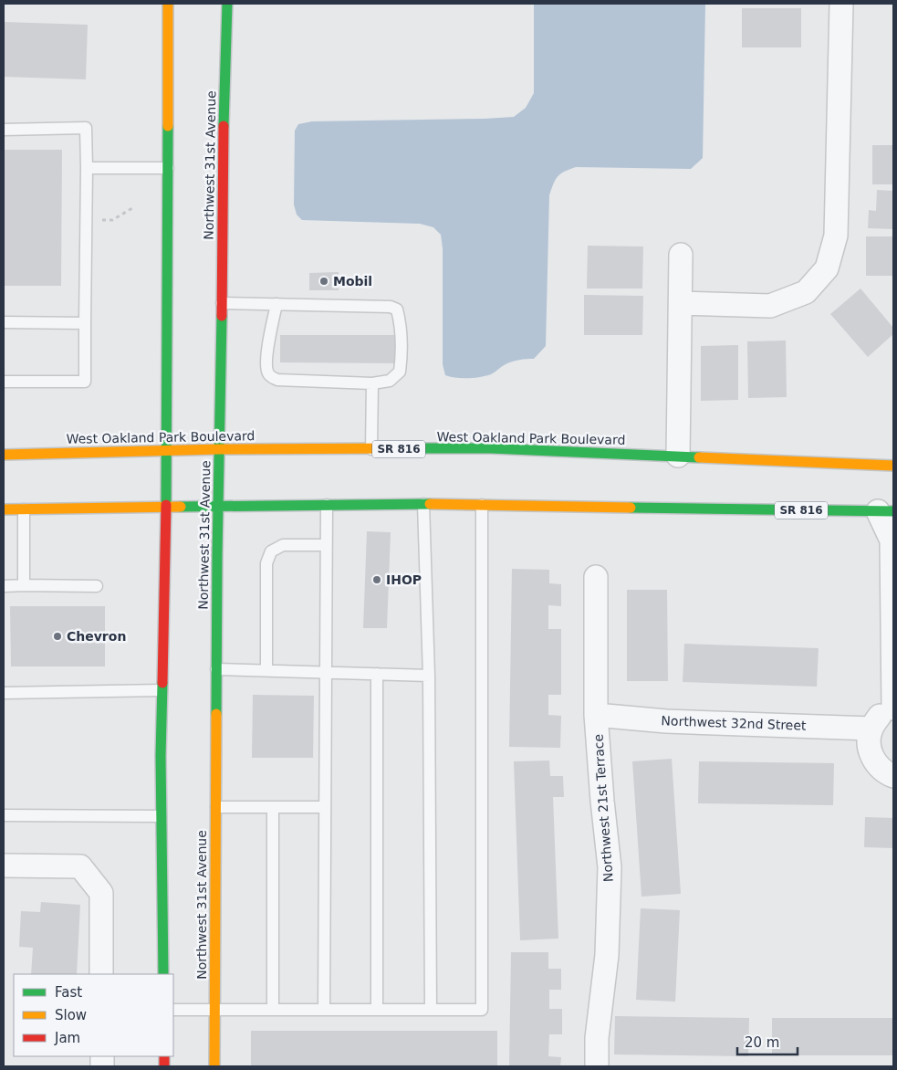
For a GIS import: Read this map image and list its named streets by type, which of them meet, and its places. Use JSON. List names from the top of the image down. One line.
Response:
{"streets":{"main road":["Northwest 31st Avenue","West Oakland Park Boulevard","SR 816"],"street":["Northwest 32nd Street","Northwest 21st Terrace"]},"crossings":[["Northwest 31st Avenue","West Oakland Park Boulevard"],["Northwest 31st Avenue","SR 816"],["Northwest 32nd Street","Northwest 21st Terrace"]],"places":["Mobil","IHOP","Chevron"],"legend":["Fast","Slow","Jam"],"scale_bar":"20 m"}
